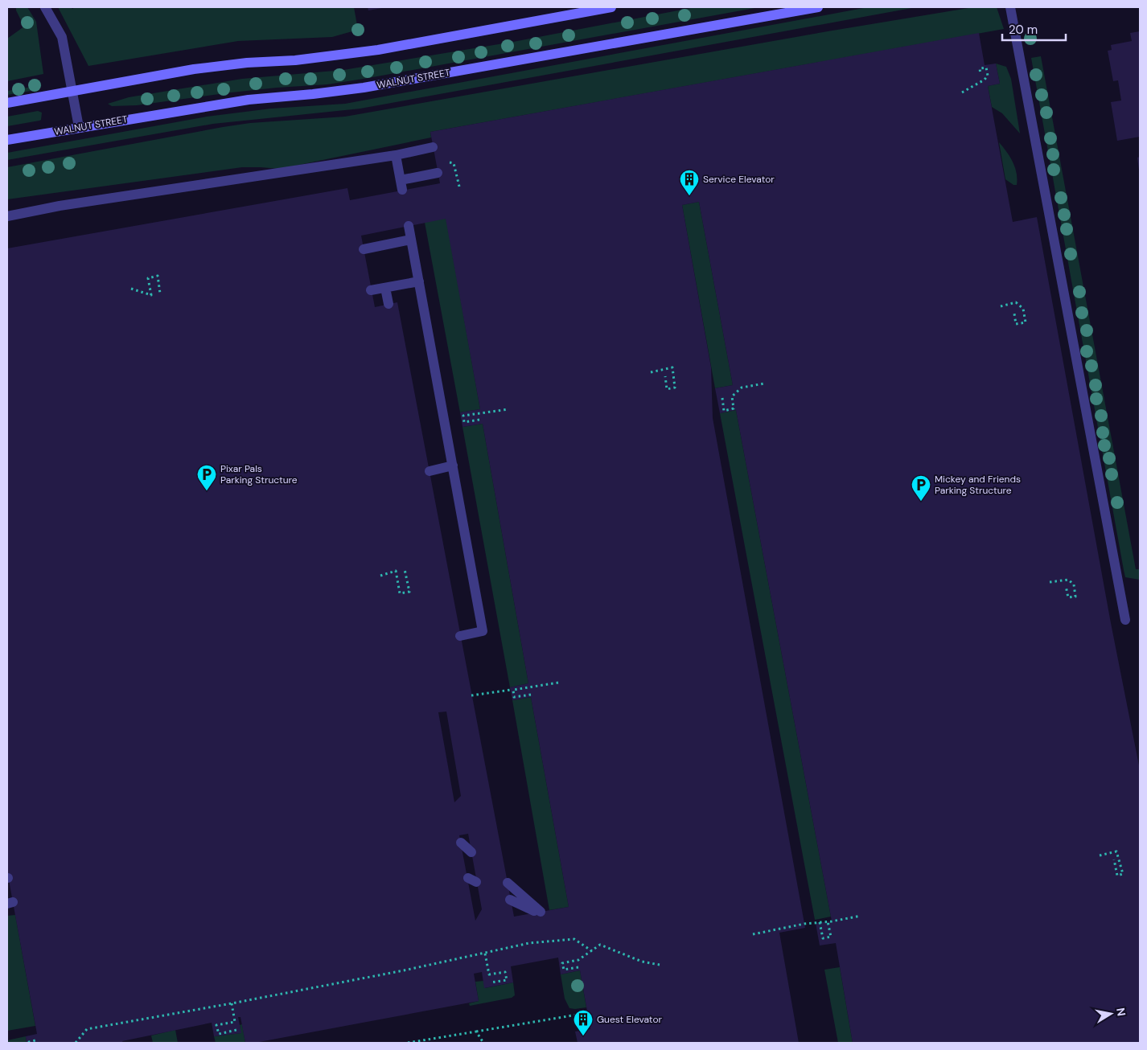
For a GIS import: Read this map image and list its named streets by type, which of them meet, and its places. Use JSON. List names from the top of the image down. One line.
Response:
{"streets":{"street":["WALNUT STREET"]},"places":{"building":["Service Elevator","Guest Elevator"],"parking":["Pixar Pals Parking Structure","Mickey and Friends Parking Structure"]},"scale_bar":"20 m","north":"right"}
